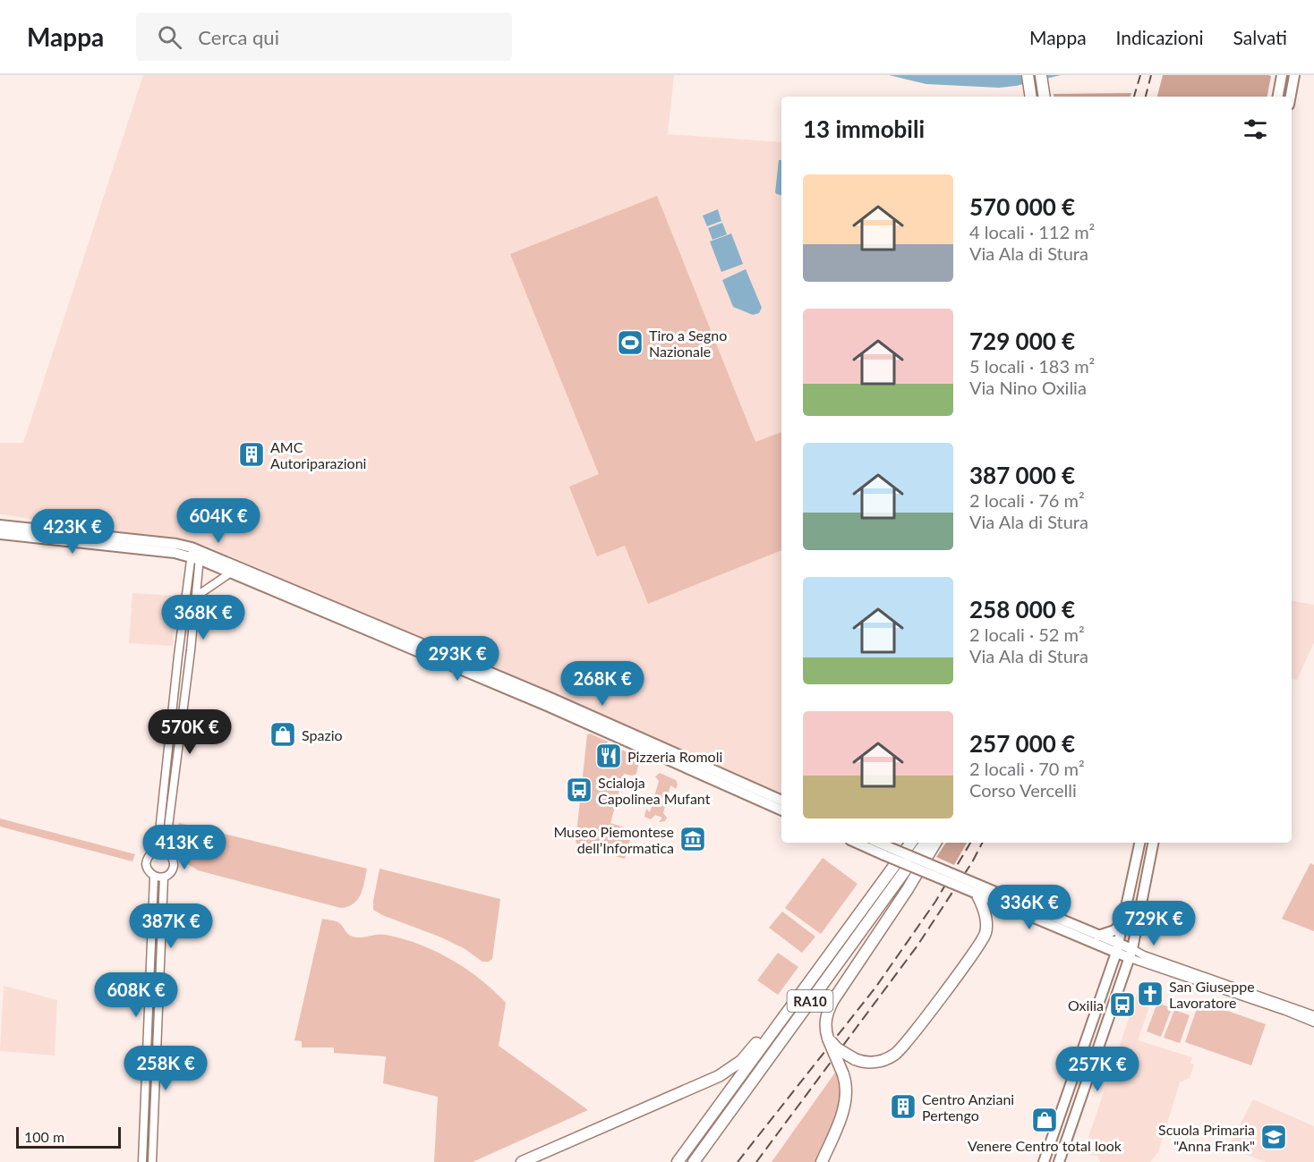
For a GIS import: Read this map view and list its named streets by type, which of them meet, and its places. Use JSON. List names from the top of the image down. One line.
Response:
{"streets":{"highway":["RA10"]},"places":{"sports":["Tiro a Segno Nazionale"],"building":["AMC Autoriparazioni","Centro Anziani Pertengo"],"shop":["Spazio","Venere Centro total look"],"restaurant":["Pizzeria Romoli"],"bus stop":["Scialoja Capolinea Mufant","Oxilia"],"museum":["Museo Piemontese dell’Informatica"],"church":["San Giuseppe Lavoratore"],"school or university":["Scuola Primaria \"Anna Frank\""]},"scale_bar":"100 m","page":{"header":"Mappa","search":"Cerca qui","nav":["Mappa","Indicazioni","Salvati"],"heading":"13 immobili","list":[{"name":"570 000 €","note":"4 locali · 112 m² · Via Ala di Stura"},{"name":"729 000 €","note":"5 locali · 183 m² · Via Nino Oxilia"},{"name":"387 000 €","note":"2 locali · 76 m² · Via Ala di Stura"},{"name":"258 000 €","note":"2 locali · 52 m² · Via Ala di Stura"},{"name":"257 000 €","note":"2 locali · 70 m² · Corso Vercelli"}],"price":["604K €","423K €","368K €","293K €","268K €","570K €","413K €","336K €","729K €","387K €","608K €","258K €","257K €"],"scale":"100 m"}}
